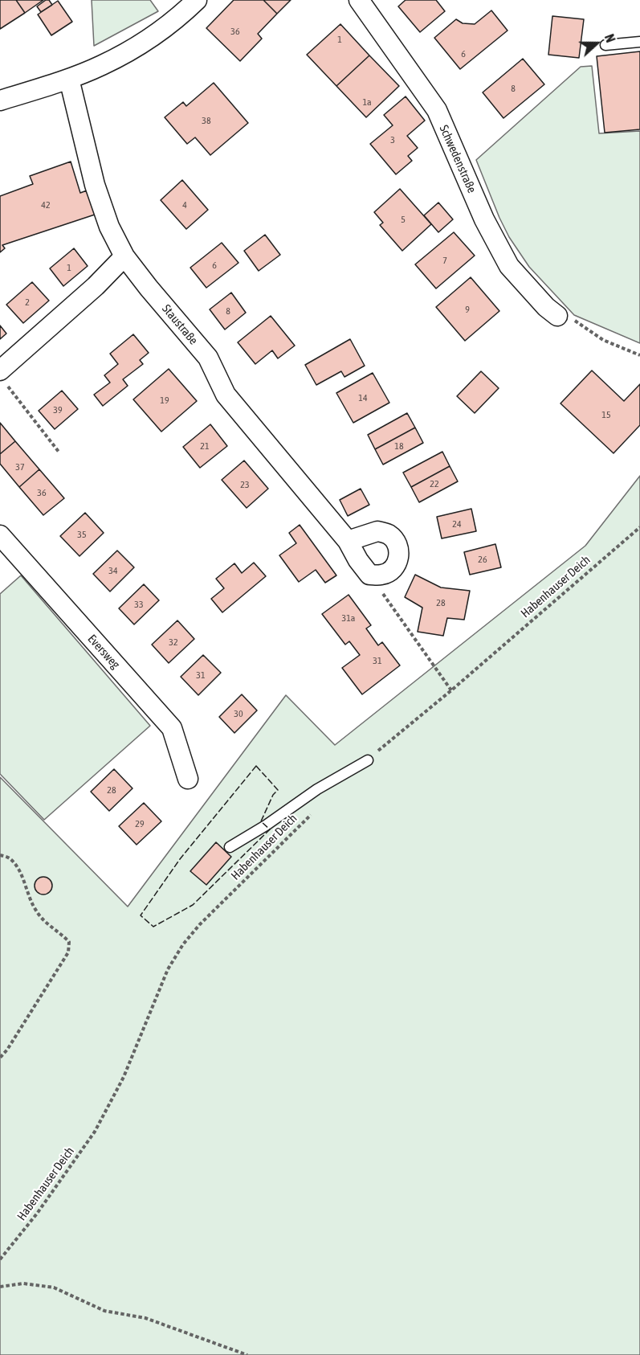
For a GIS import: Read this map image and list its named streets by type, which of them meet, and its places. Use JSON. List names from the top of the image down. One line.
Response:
{"streets":{"street":["Schwedenstraße","Staustraße","Eversweg"],"path":["Habenhauser Deich"]},"house_numbers":["36","1","6","8","1a","38","3","42","4","5","7","6","1","2","9","8","14","19","39","15","21","18","37","22","23","36","24","35","26","34","28","33","31a","32","31","31","30","28","29"],"north":"right"}
